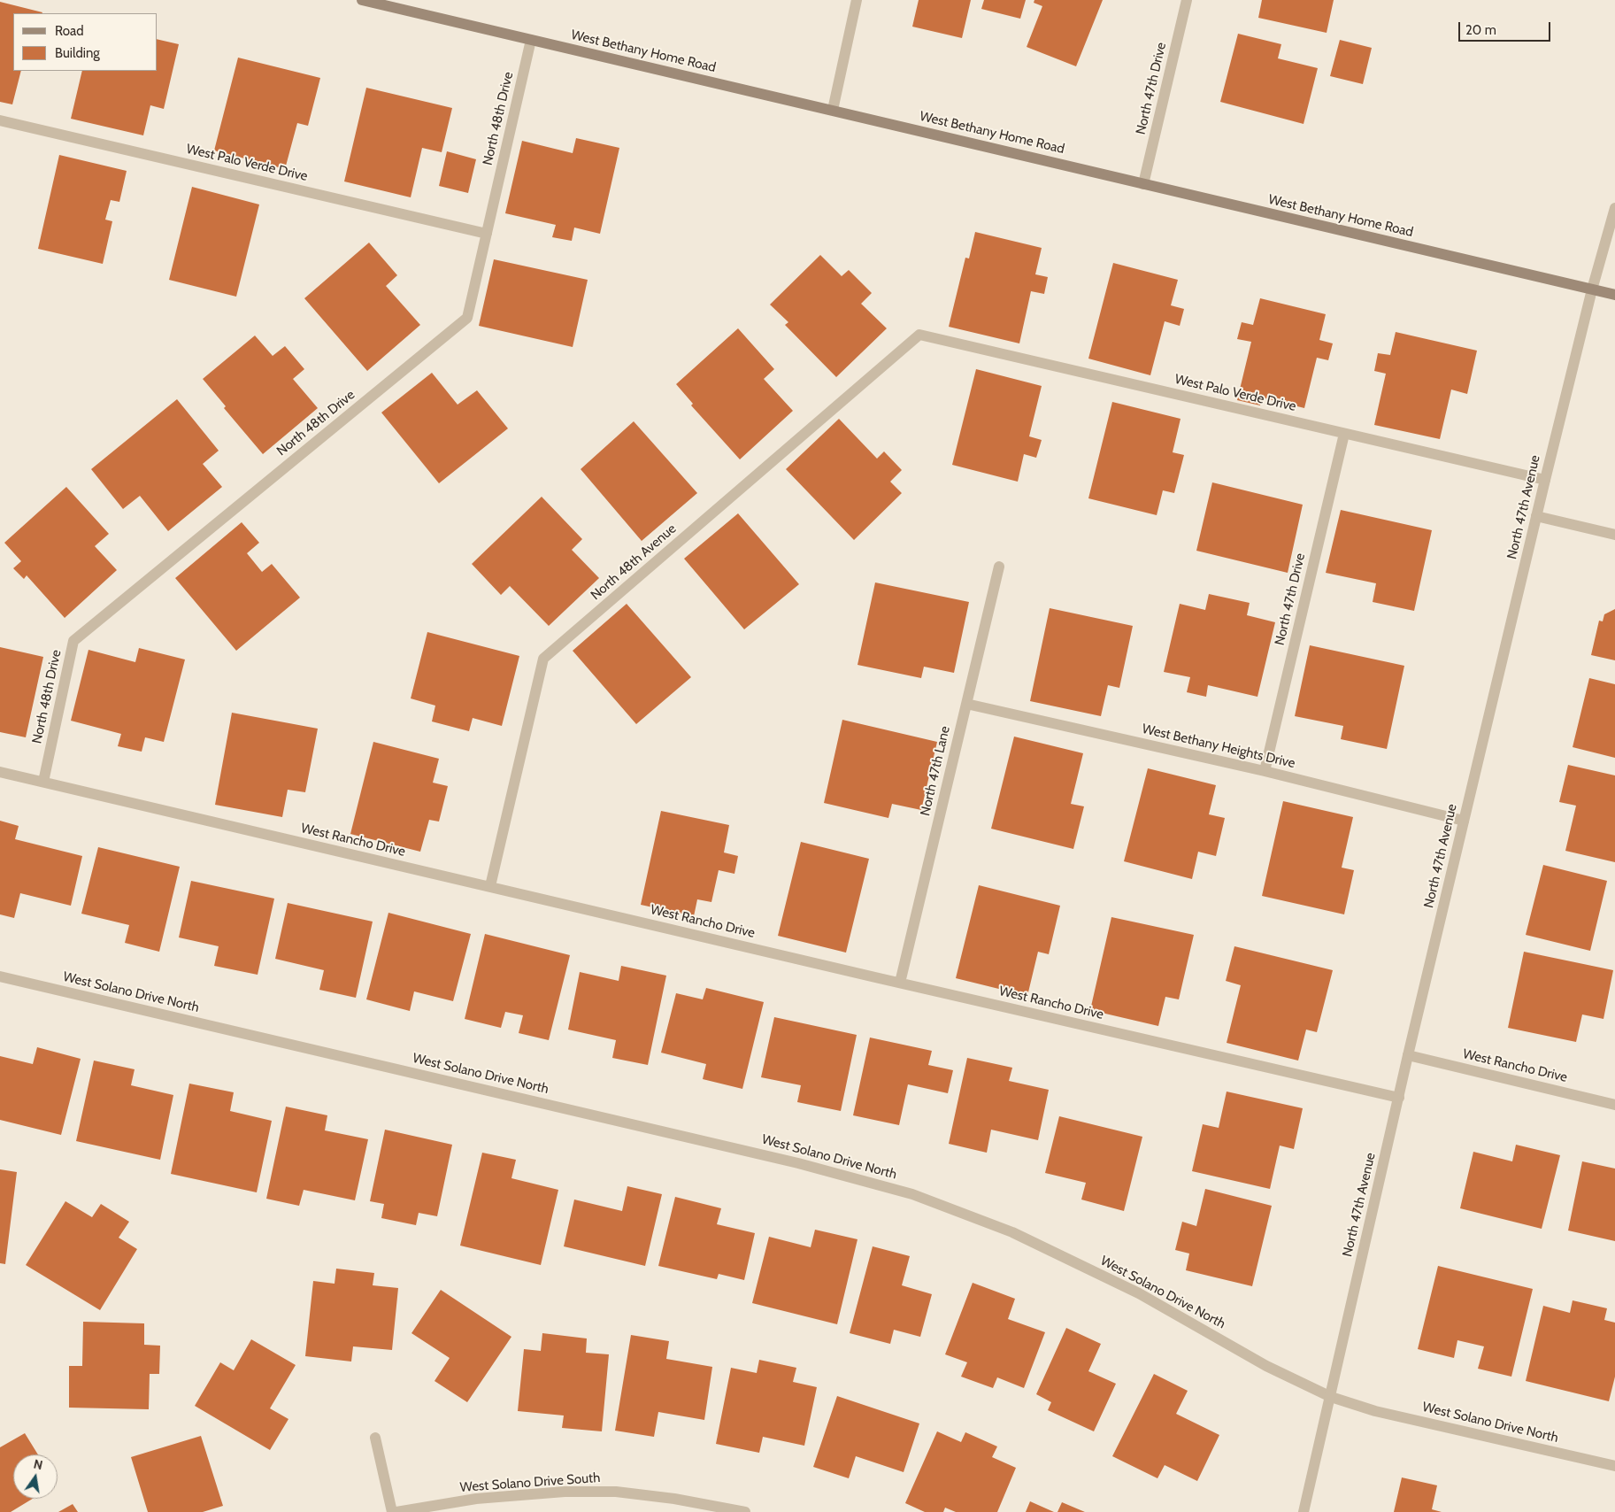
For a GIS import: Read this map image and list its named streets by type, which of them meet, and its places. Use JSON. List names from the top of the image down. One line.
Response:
{"streets":{"main road":["West Bethany Home Road"],"street":["North 47th Drive","North 48th Drive","West Palo Verde Drive","North 47th Avenue","North 48th Avenue","West Bethany Heights Drive","North 47th Lane","West Rancho Drive","West Solano Drive North","West Solano Drive South"]},"crossings":[["West Bethany Home Road","North 47th Drive"],["West Bethany Home Road","North 48th Drive"],["West Bethany Home Road","North 47th Avenue"],["North 47th Drive","West Palo Verde Drive"],["North 47th Drive","West Bethany Heights Drive"],["North 48th Drive","West Palo Verde Drive"],["North 48th Drive","West Rancho Drive"],["West Palo Verde Drive","North 47th Avenue"],["West Palo Verde Drive","North 48th Avenue"],["North 47th Avenue","West Bethany Heights Drive"],["North 47th Avenue","West Rancho Drive"],["North 47th Avenue","West Solano Drive North"],["North 48th Avenue","West Rancho Drive"],["West Bethany Heights Drive","North 47th Lane"],["North 47th Lane","West Rancho Drive"]],"legend":["Road","Building"],"scale_bar":"20 m","north":"top"}
